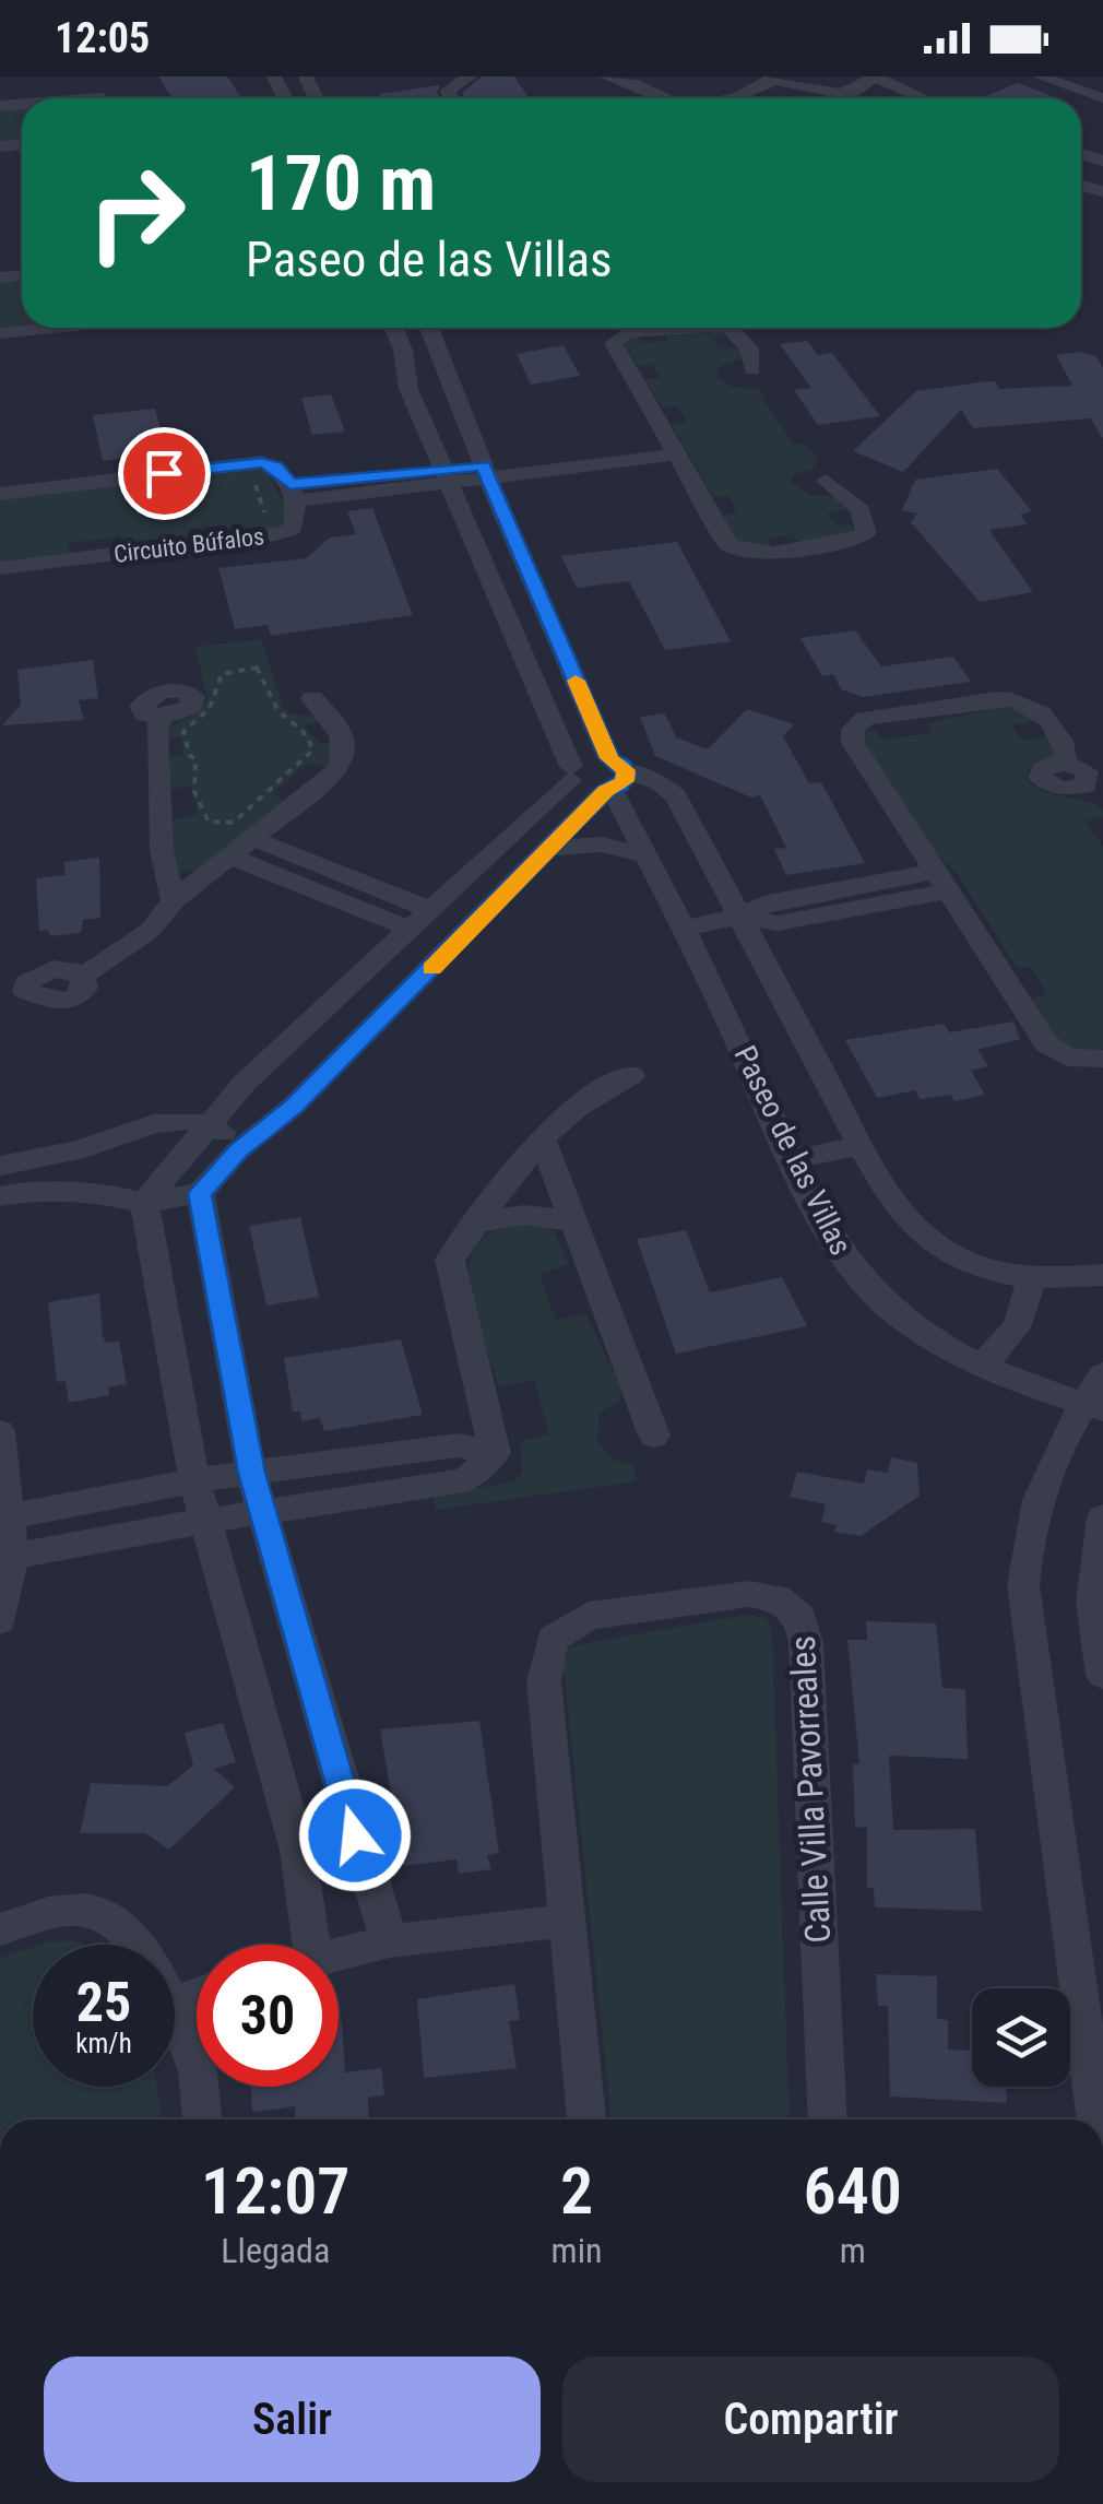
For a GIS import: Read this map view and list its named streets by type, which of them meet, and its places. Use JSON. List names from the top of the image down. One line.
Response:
{"streets":{"street":["Circuito Búfalos","Paseo de las Villas","Calle Villa Pavorreales"]},"page":{"status":"12:05","turn":["170 m","Paseo de las Villas"],"speed":"25 km/h","limit":"30","eta":["12:07","Llegada","2","min","640","m"],"buttons":["Salir","Compartir"]}}
